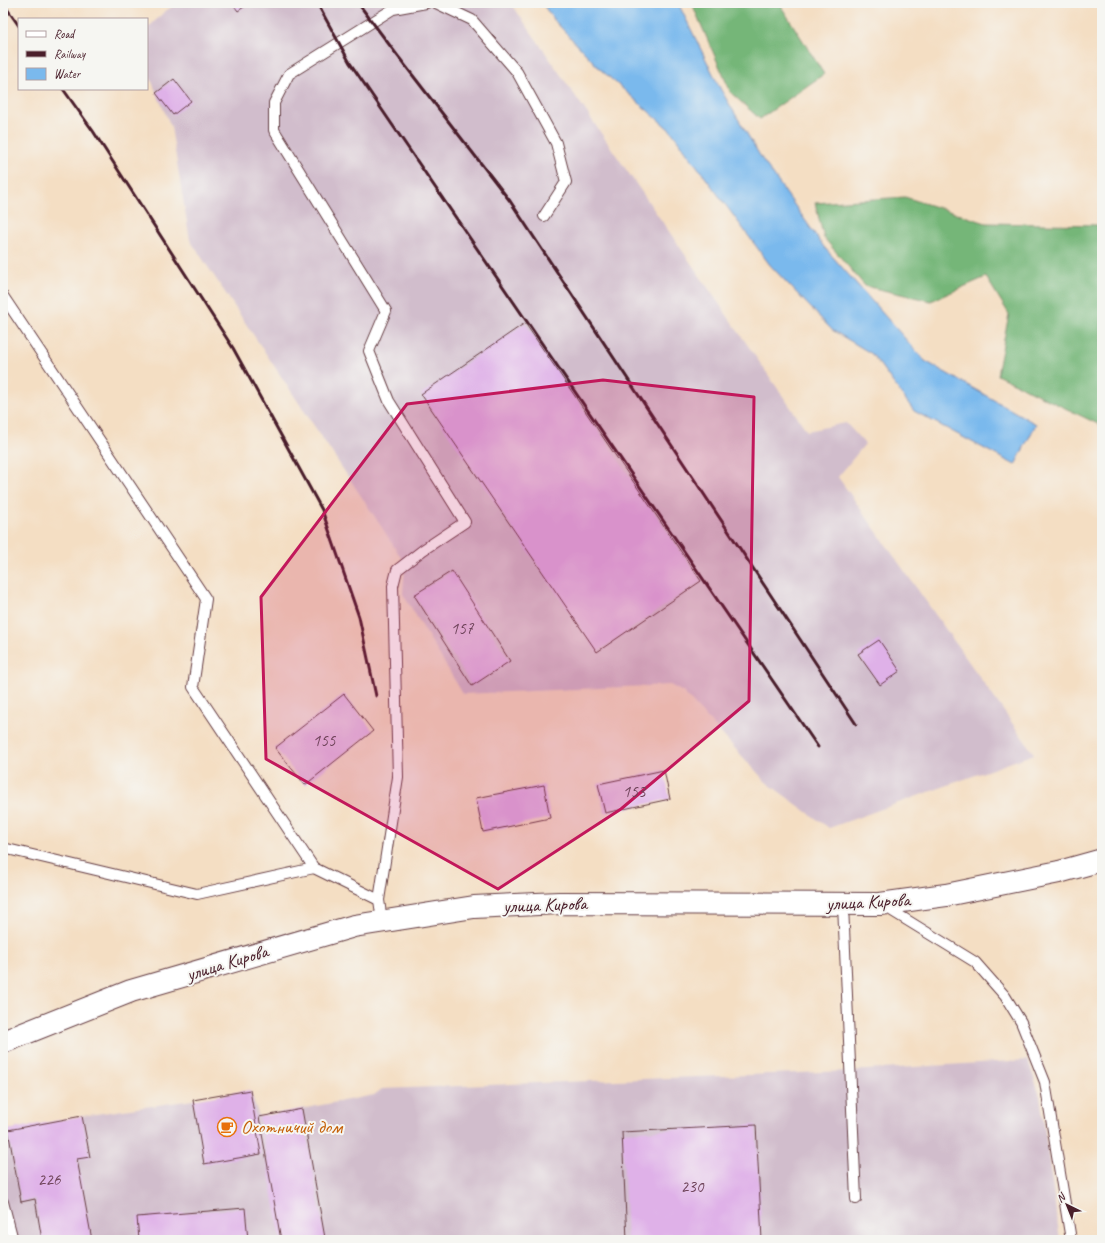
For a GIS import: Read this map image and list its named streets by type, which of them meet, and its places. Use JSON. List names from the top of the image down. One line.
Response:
{"streets":{"main road":["улица Кирова"]},"places":{"cafe":["Охотничий дом"]},"house_numbers":["157","155","153","226","230"],"legend":["Road","Railway","Water"],"north":"top left"}
